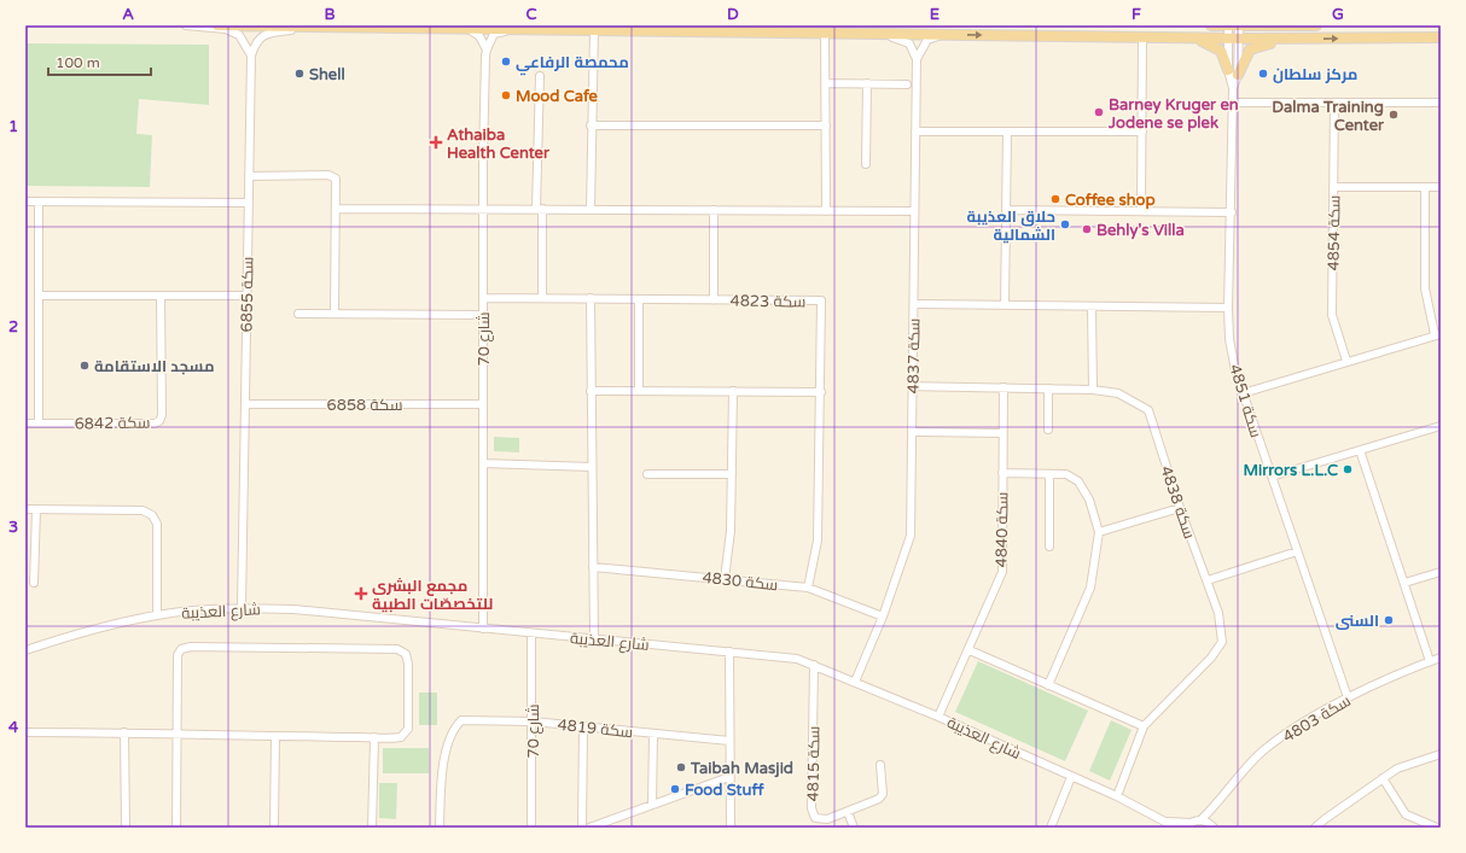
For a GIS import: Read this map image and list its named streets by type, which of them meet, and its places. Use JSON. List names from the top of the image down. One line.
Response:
{"streets":{"street":["سكة 4854","سكة 6855","سكة 4823","شارع 70","سكة 4837","سكة 4851","سكة 6858","سكة 6842","سكة 4838","سكة 4840","سكة 4830","شارع العذيبة","سكة 4803","سكة 4819","سكة 4815"]},"crossings":[["سكة 6855","سكة 6858"],["سكة 6855","شارع العذيبة"],["سكة 4823","شارع 70"],["سكة 4823","سكة 4830"],["شارع 70","سكة 6858"],["شارع 70","شارع العذيبة"],["شارع 70","سكة 4819"],["سكة 4837","سكة 4838"],["سكة 4837","سكة 4830"],["سكة 4837","شارع العذيبة"],["سكة 4851","سكة 4803"],["سكة 4838","سكة 4840"],["سكة 4838","شارع العذيبة"],["سكة 4840","شارع العذيبة"],["شارع العذيبة","سكة 4803"],["شارع العذيبة","سكة 4815"]],"places":{"other":["محمصة الرفاعي","Shell","مركز سلطان","Mood Cafe","Barney Kruger en Jodene se plek","Dalma Training Center","Coffee shop","حلاق العذيبة الشمالية","Behly's Villa","مسجد الاستقامة","Mirrors L.L.C","السنى","Taibah Masjid","Food Stuff"],"health":["Athaiba Health Center","مجمع البشرى للتخصصّات الطبية"]},"scale_bar":"100 m","grid":{"columns":["A","B","C","D","E","F","G"],"rows":["1","2","3","4"]}}
